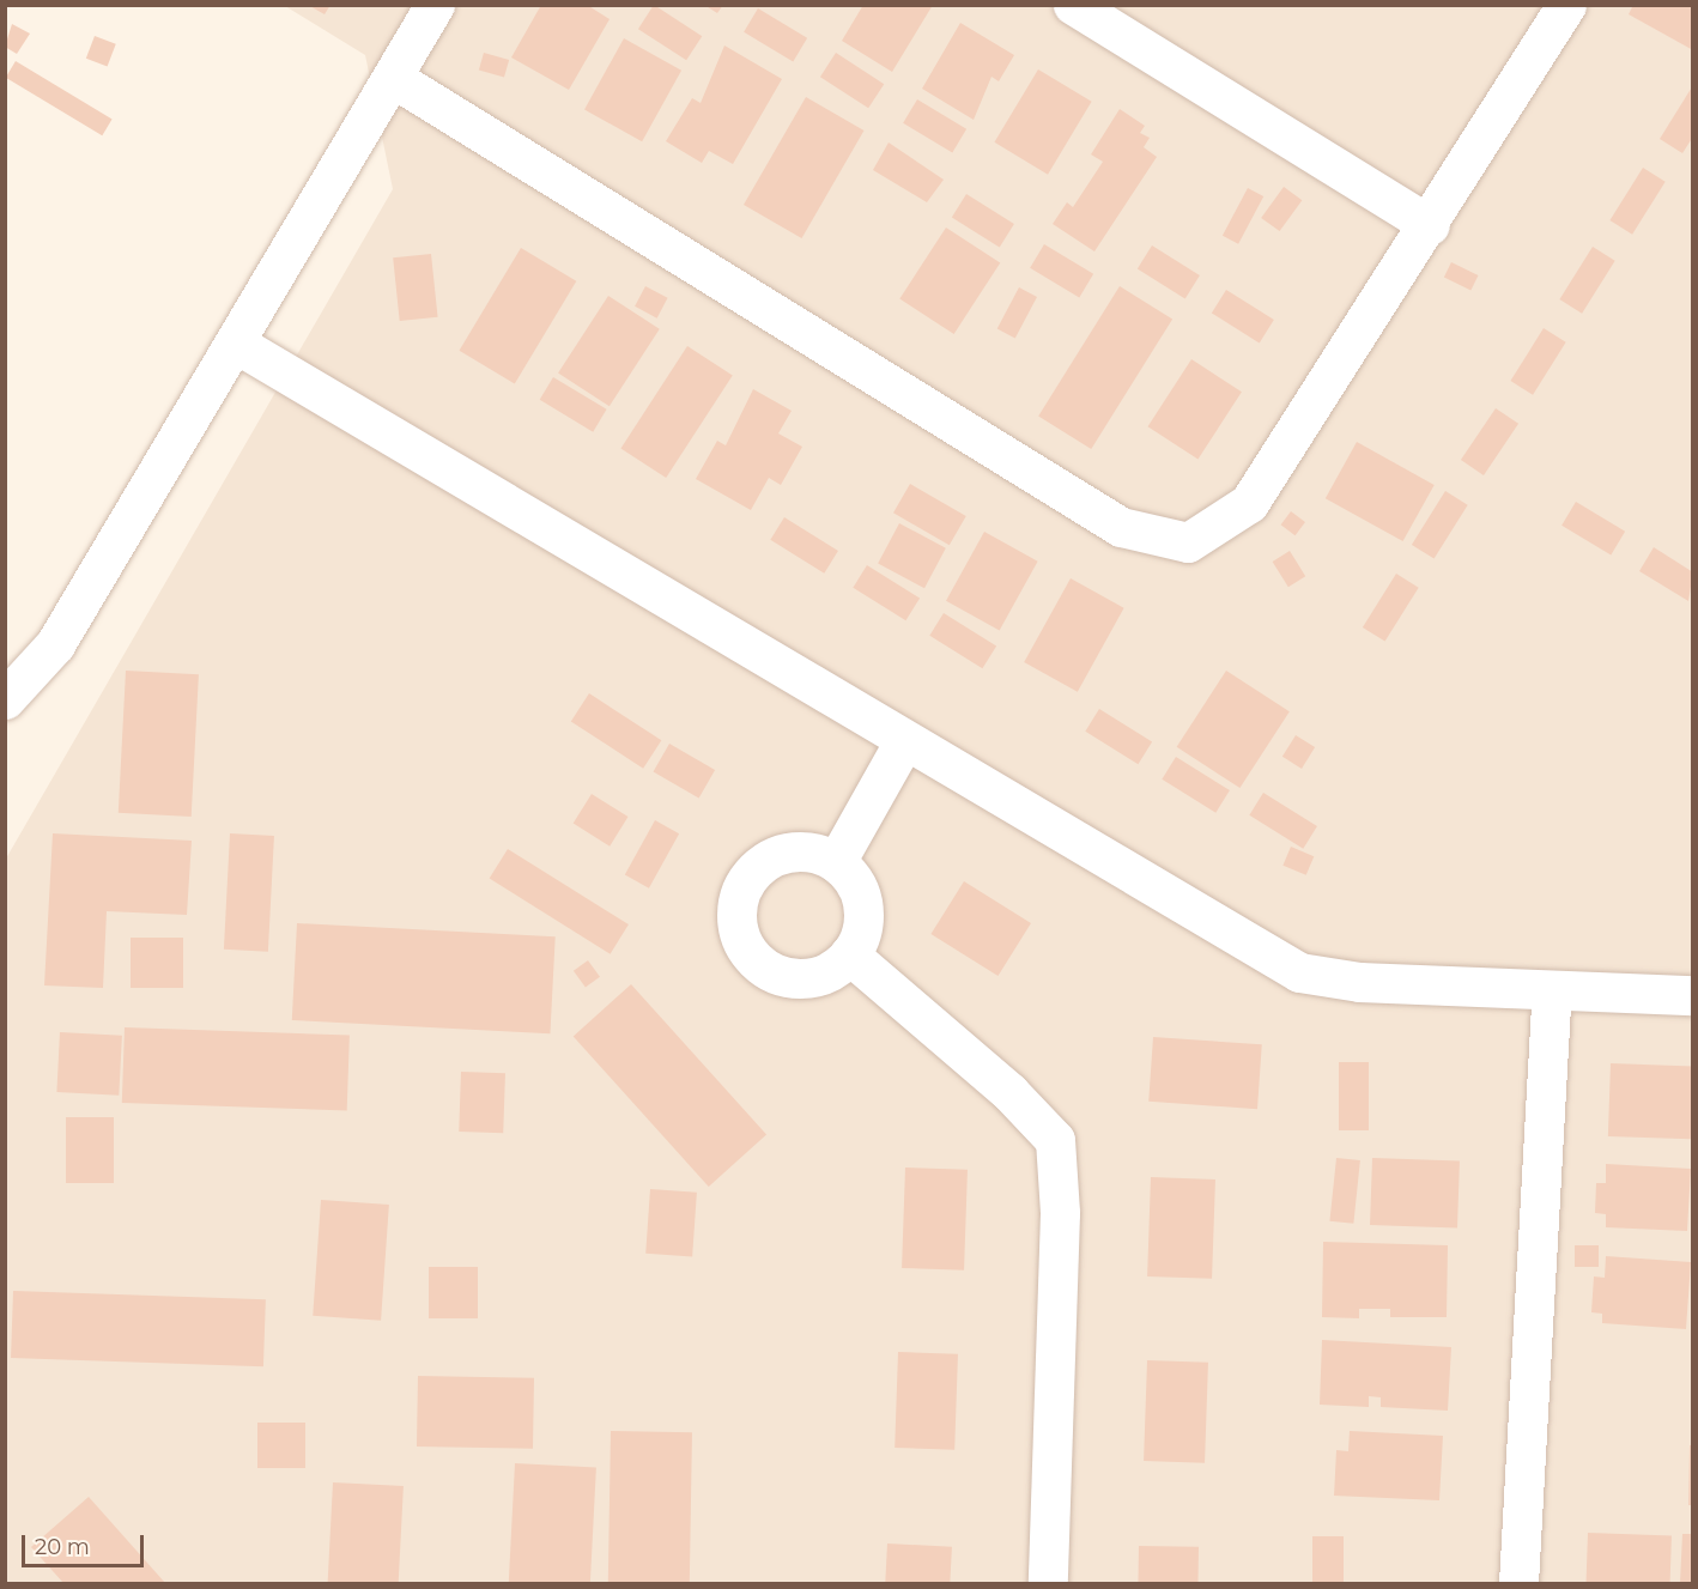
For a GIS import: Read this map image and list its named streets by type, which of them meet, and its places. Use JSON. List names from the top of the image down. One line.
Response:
{"scale_bar":"20 m"}
